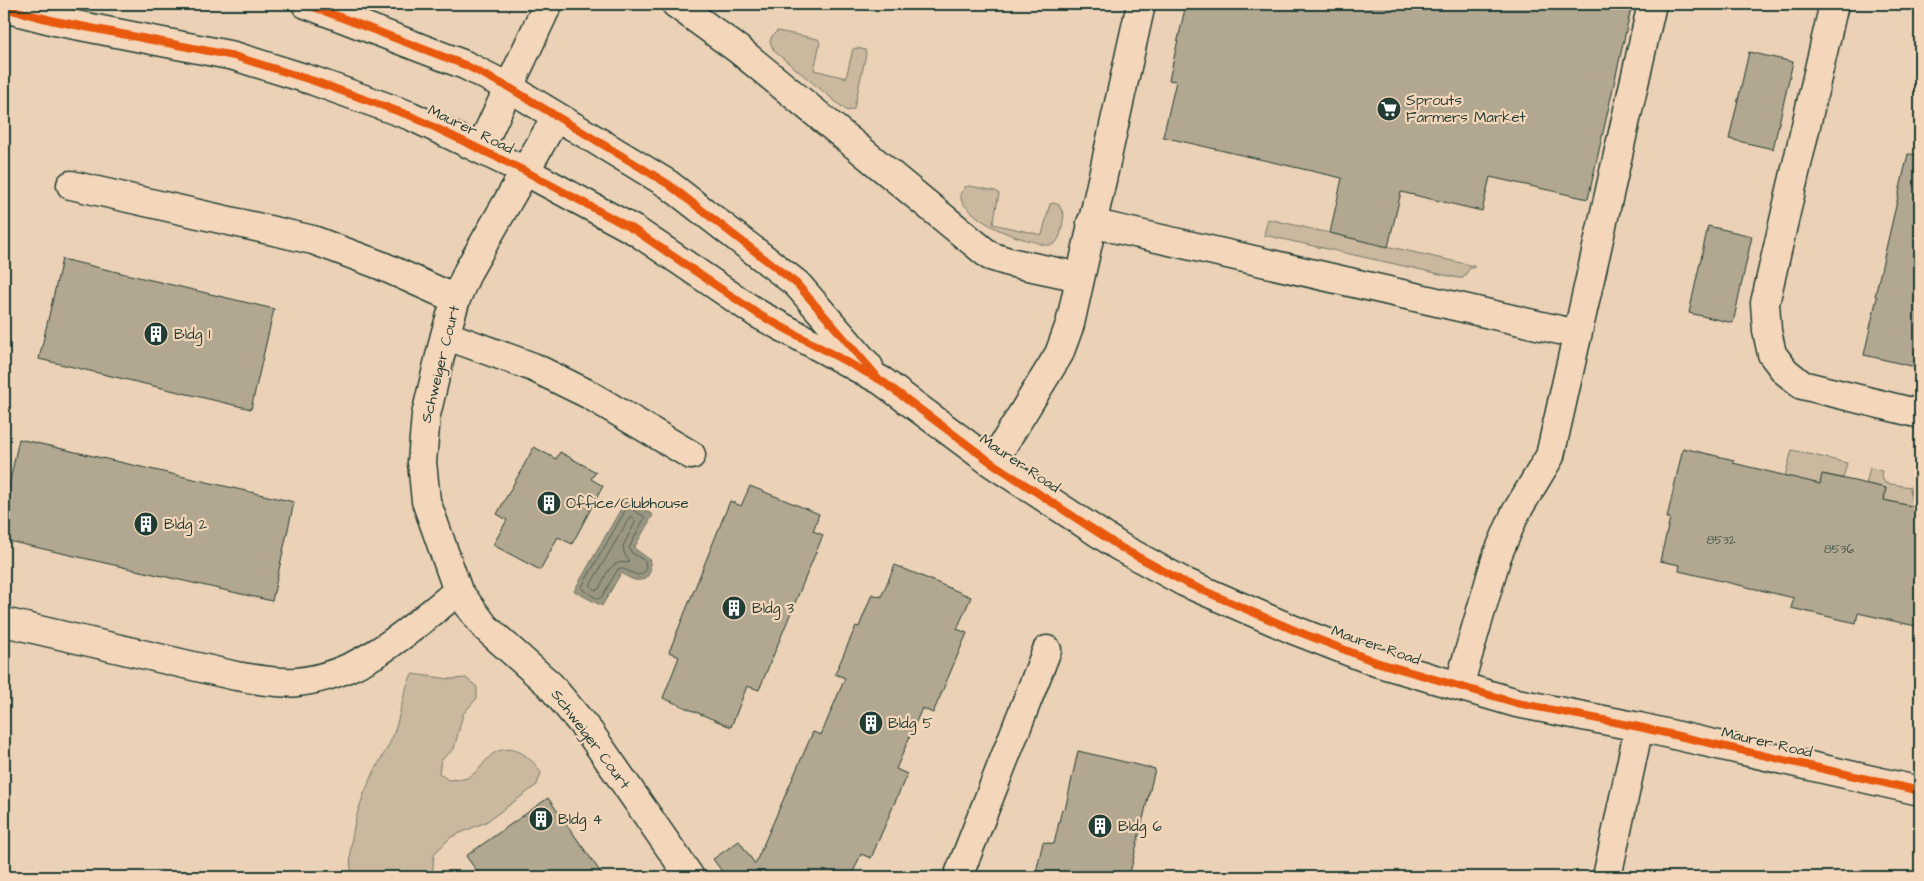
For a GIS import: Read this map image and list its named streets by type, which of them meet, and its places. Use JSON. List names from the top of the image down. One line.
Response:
{"streets":{"street":["Maurer Road","Schweiger Court"]},"crossings":[["Maurer Road","Schweiger Court"]],"places":{"supermarket":["Sprouts Farmers Market"],"building":["Bldg 1","Office/Clubhouse","Bldg 2","Bldg 3","Bldg 5","Bldg 4","Bldg 6"]},"house_numbers":["8532","8536"]}
